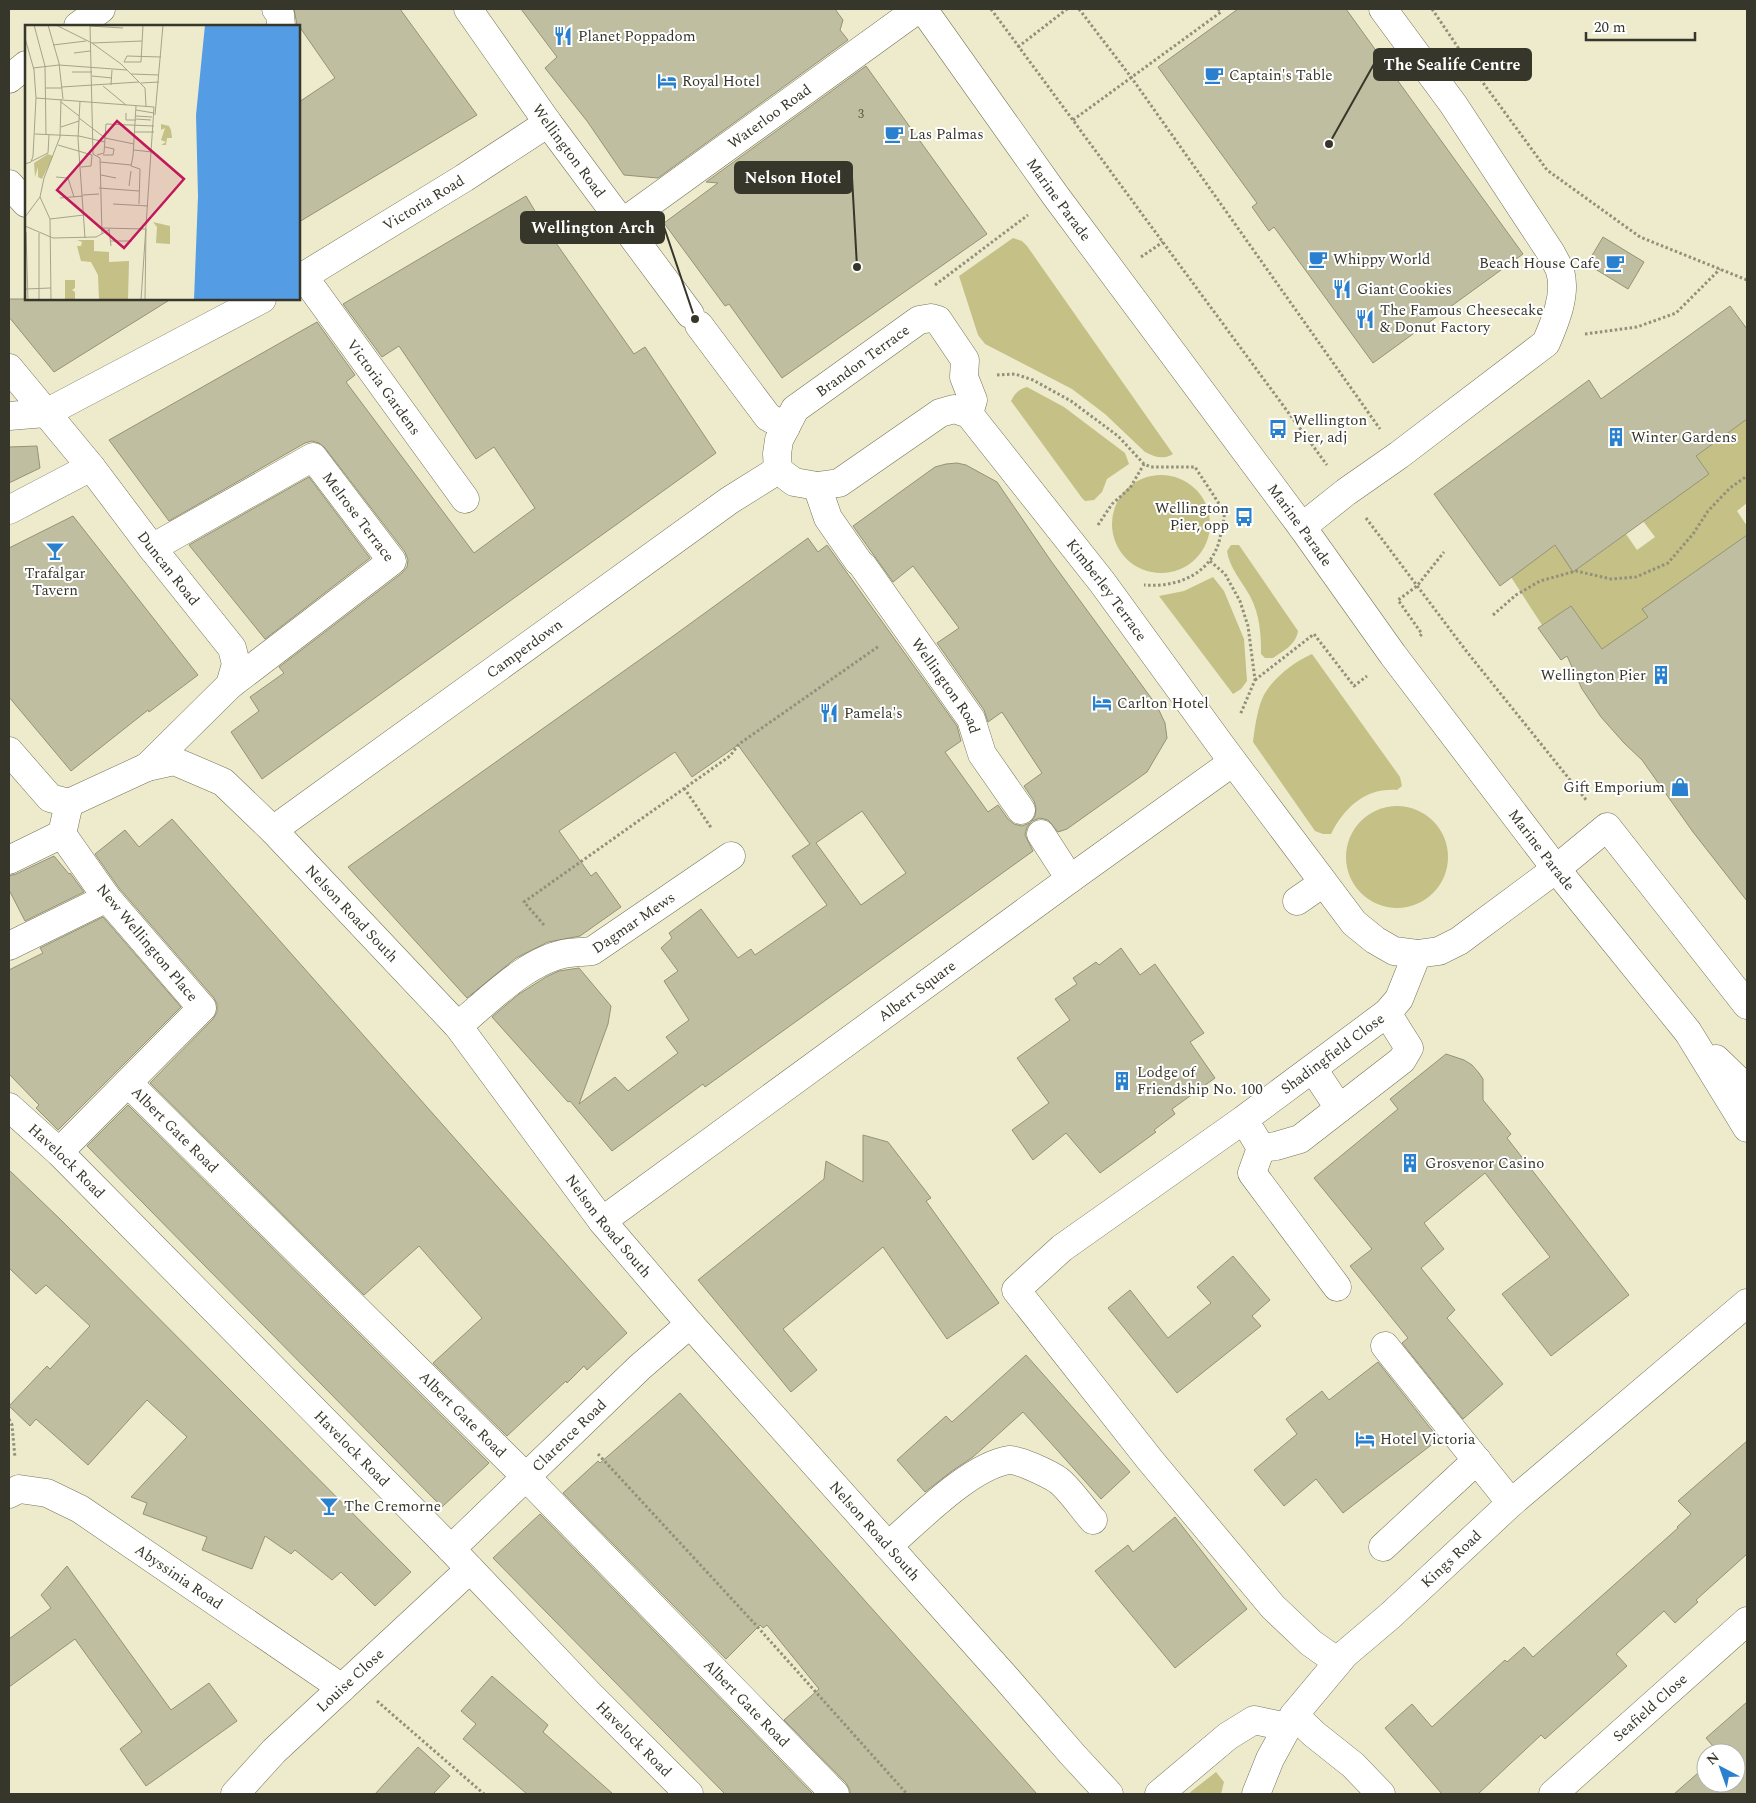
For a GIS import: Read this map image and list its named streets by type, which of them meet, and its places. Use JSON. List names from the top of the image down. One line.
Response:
{"streets":{"street":["Waterloo Road","Wellington Road","Marine Parade","Victoria Road","Brandon Terrace","Victoria Gardens","Melrose Terrace","Duncan Road","Kimberley Terrace","Camperdown","Nelson Road South","Dagmar Mews","New Wellington Place","Albert Square","Shadingfield Close","Albert Gate Road","Havelock Road","Clarence Road","Kings Road","Abyssinia Road","Louise Close","Seafield Close"]},"crossings":[["Waterloo Road","Wellington Road"],["Wellington Road","Victoria Road"],["Wellington Road","Brandon Terrace"],["Victoria Road","Victoria Gardens"],["Brandon Terrace","Kimberley Terrace"],["Melrose Terrace","Duncan Road"],["Kimberley Terrace","Albert Square"],["Kimberley Terrace","Shadingfield Close"],["Camperdown","Nelson Road South"],["Nelson Road South","Dagmar Mews"],["Nelson Road South","Albert Square"],["Nelson Road South","Clarence Road"],["New Wellington Place","Albert Gate Road"],["New Wellington Place","Havelock Road"],["Shadingfield Close","Kings Road"],["Albert Gate Road","Clarence Road"],["Havelock Road","Clarence Road"],["Havelock Road","Louise Close"],["Abyssinia Road","Louise Close"]],"places":{"restaurant":["Planet Poppadom","Giant Cookies","The Famous Cheesecake & Donut Factory","Pamela's"],"cafe":["Captain's Table","Las Palmas","Whippy World","Beach House Cafe"],"hotel":["Royal Hotel","Carlton Hotel","Hotel Victoria"],"other":["The Sealife Centre","Nelson Hotel","Wellington Arch"],"bus stop":["Wellington Pier, adj","Wellington Pier, opp"],"building":["Winter Gardens","Wellington Pier","Lodge of Friendship No. 100","Grosvenor Casino"],"bar":["Trafalgar Tavern","The Cremorne"],"shop":["Gift Emporium"]},"house_numbers":["3"],"scale_bar":"20 m","north":"top left"}
